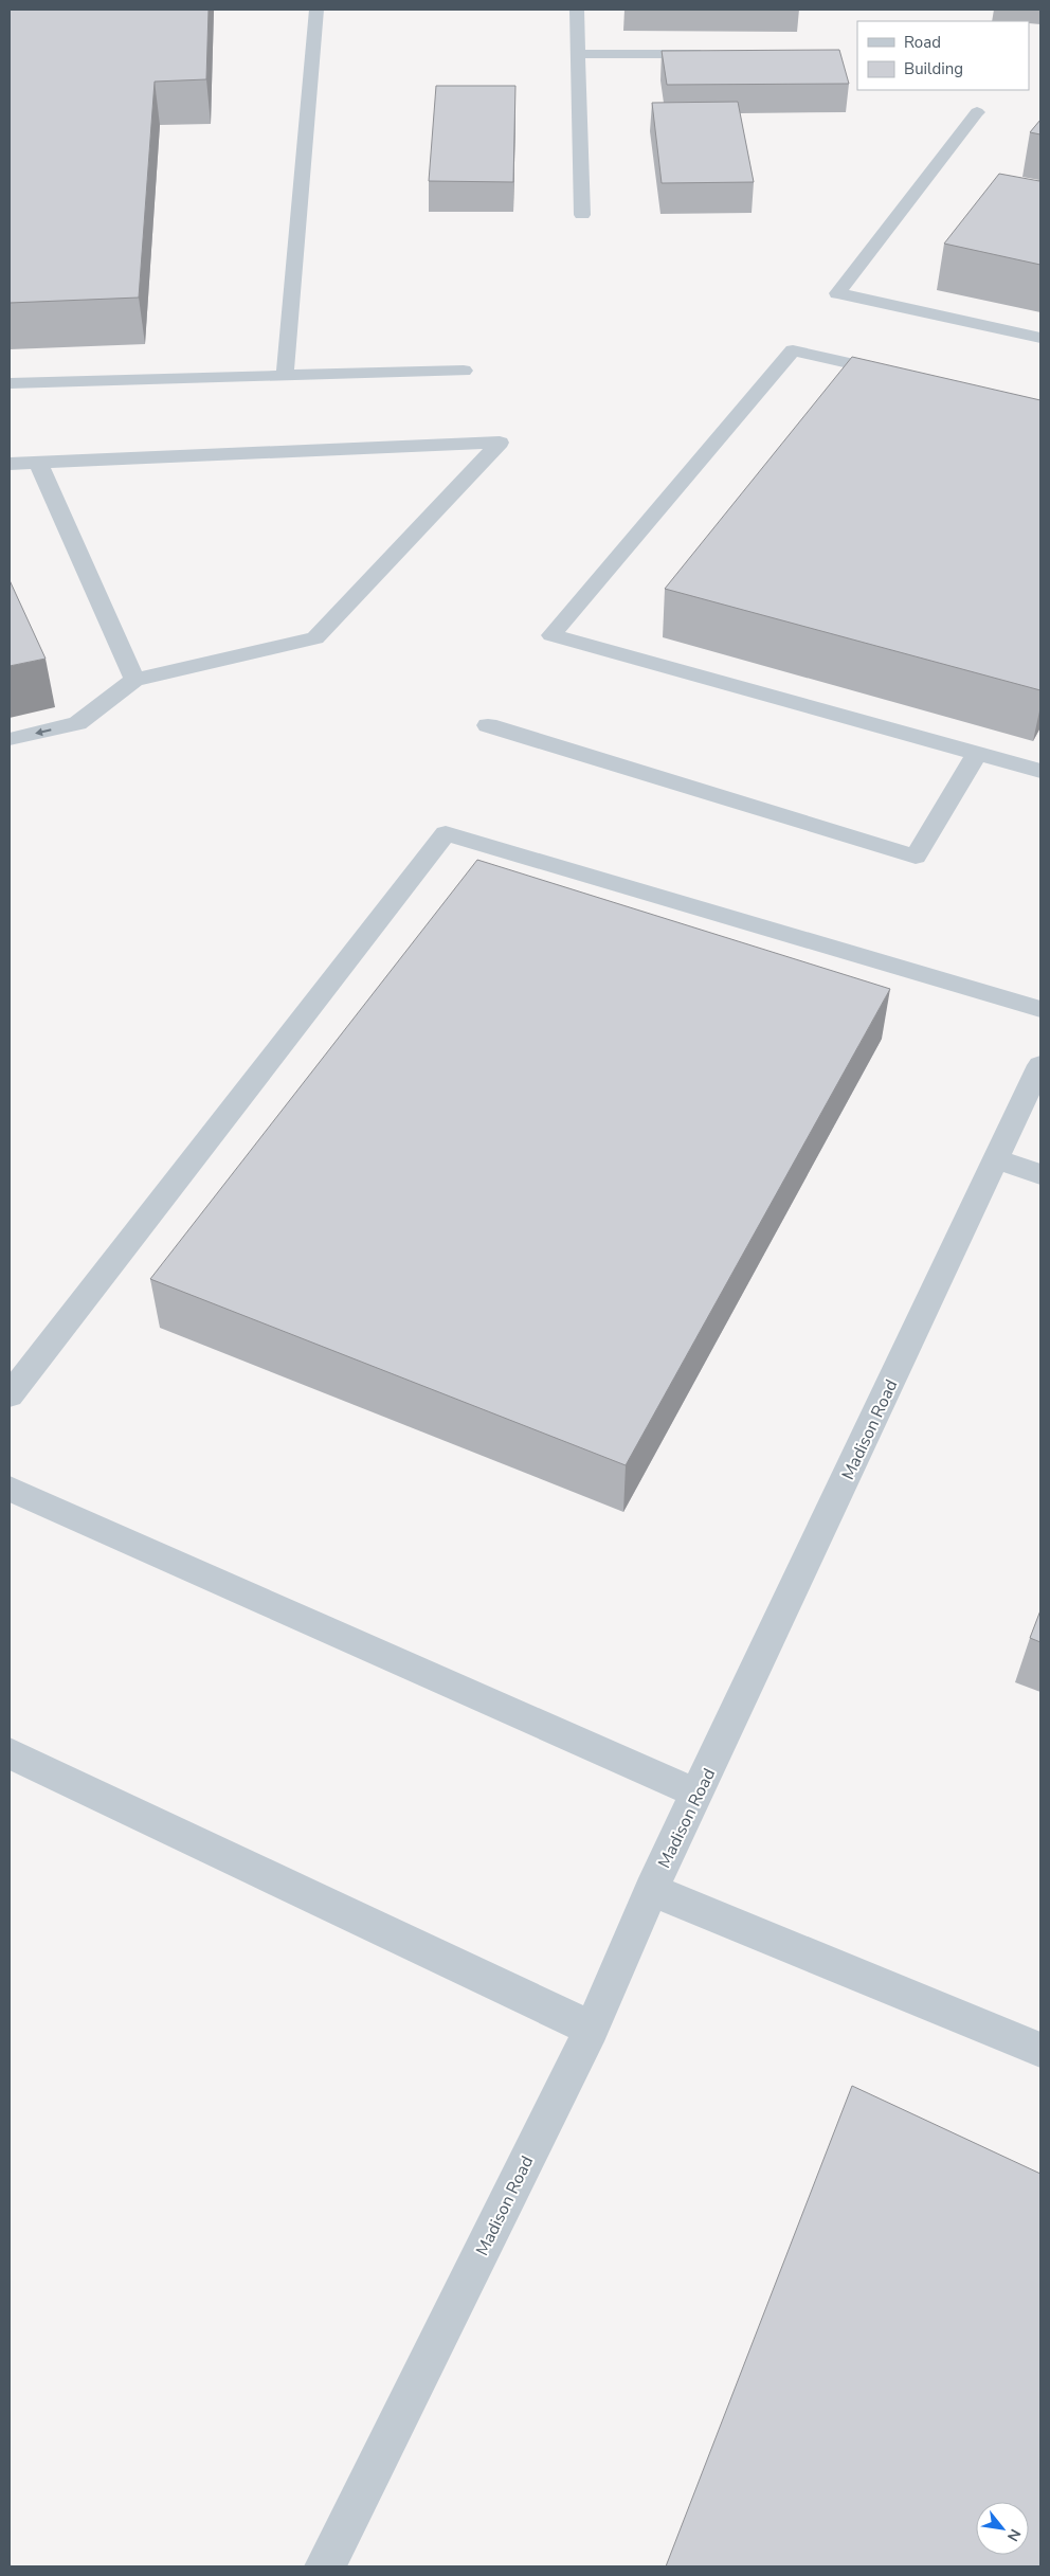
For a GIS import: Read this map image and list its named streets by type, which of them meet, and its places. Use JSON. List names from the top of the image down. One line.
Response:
{"streets":{"street":["Madison Road"]},"legend":["Road","Building"],"north":"bottom right"}
